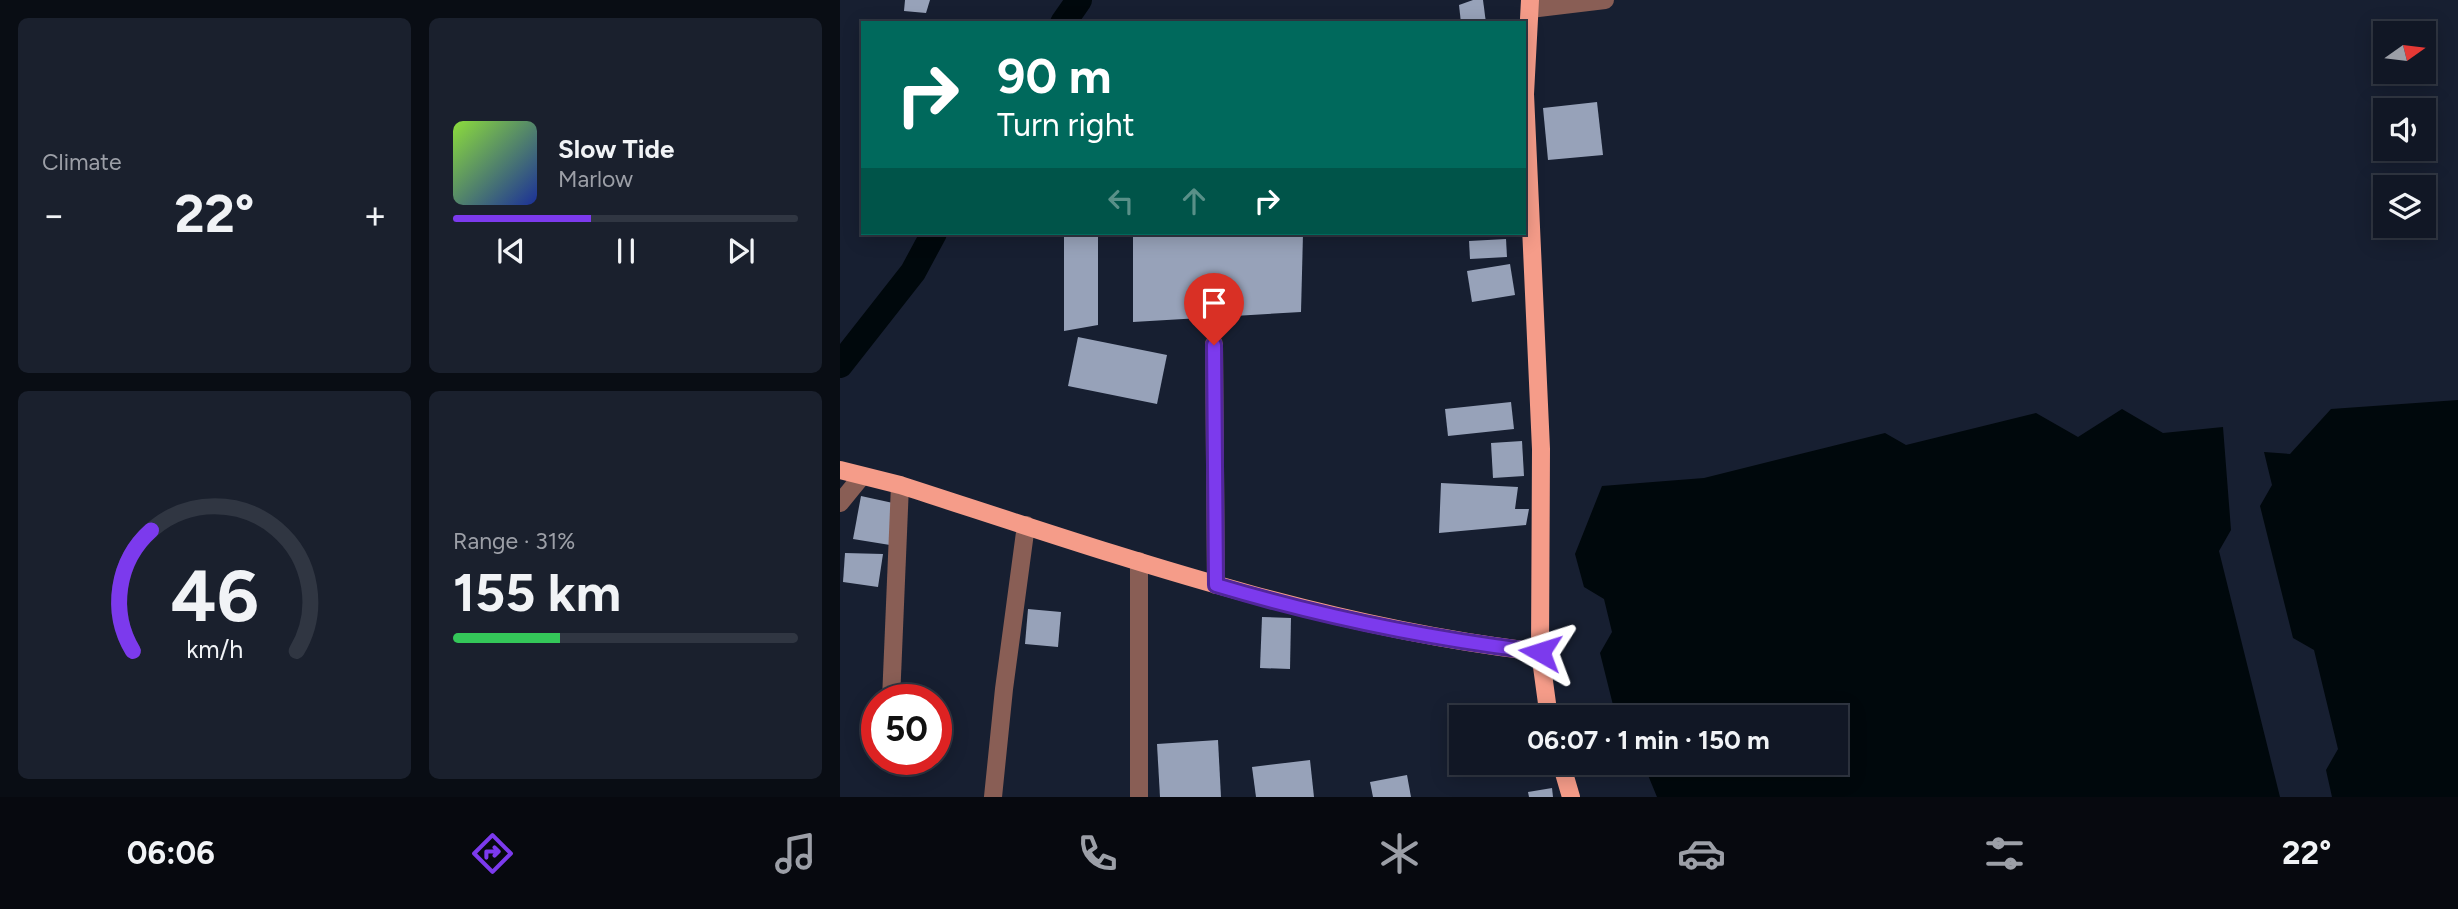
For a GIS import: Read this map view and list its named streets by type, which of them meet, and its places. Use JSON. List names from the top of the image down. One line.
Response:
{"north":"right","page":{"tile":["Climate",["Range · 31%","155 km"]],"turn":["90 m","Turn right"],"song":["Slow Tide","Marlow"],"heat":["−","22°","+"],"limit":"50","trip":"06:07 · 1 min · 150 m","tabs":["06:06","22°"],"gauge":["46","km/h"]}}
